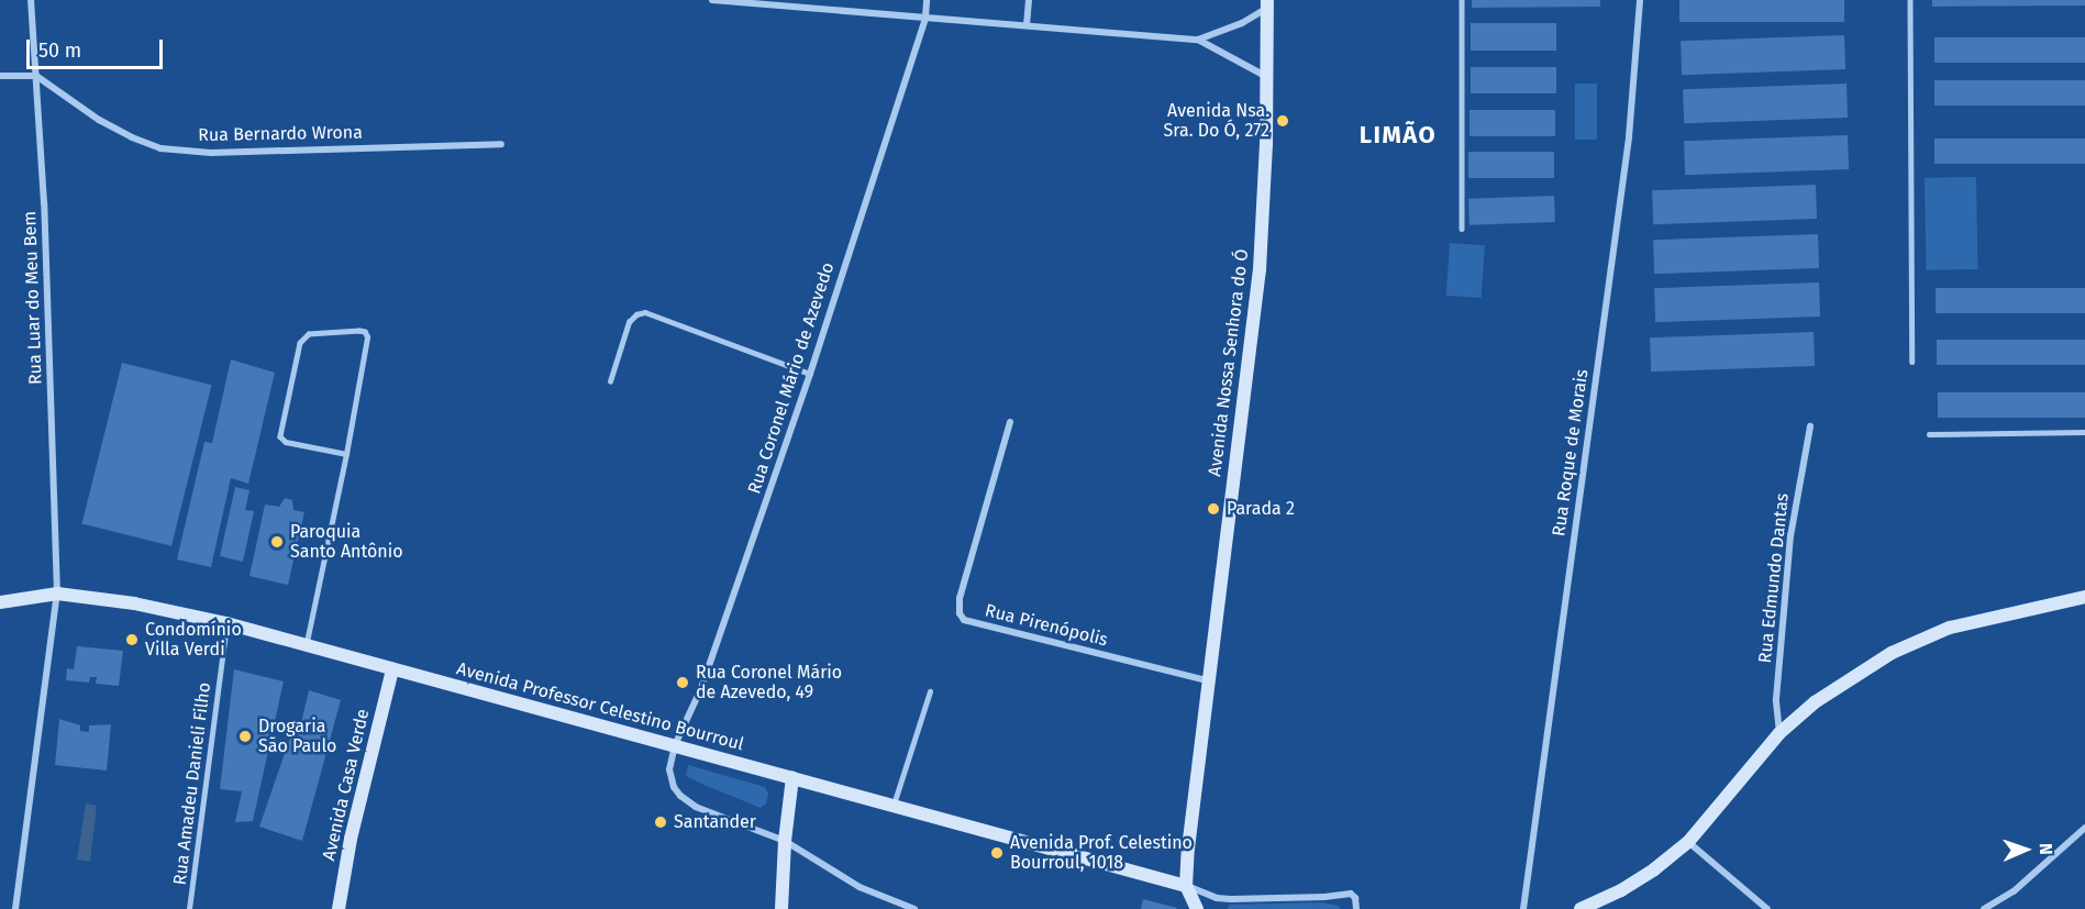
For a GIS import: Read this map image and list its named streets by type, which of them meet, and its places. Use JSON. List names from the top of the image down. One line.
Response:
{"streets":{"main road":["Avenida Nossa Senhora do Ó","Avenida Professor Celestino Bourroul","Avenida Casa Verde"],"street":["Rua Bernardo Wrona","Rua Luar do Meu Bem","Rua Coronel Mário de Azevedo","Rua Roque de Morais","Rua Edmundo Dantas","Rua Pirenópolis"],"lane":["Rua Amadeu Danieli Filho"]},"crossings":[["Rua Bernardo Wrona","Rua Luar do Meu Bem"],["Rua Luar do Meu Bem","Avenida Professor Celestino Bourroul"],["Avenida Nossa Senhora do Ó","Rua Pirenópolis"],["Avenida Nossa Senhora do Ó","Avenida Professor Celestino Bourroul"],["Rua Coronel Mário de Azevedo","Avenida Professor Celestino Bourroul"],["Avenida Professor Celestino Bourroul","Rua Amadeu Danieli Filho"],["Avenida Professor Celestino Bourroul","Avenida Casa Verde"]],"districts":["LIMÃO"],"places":["Avenida Nsa. Sra. Do Ó, 272","Parada 2","Paroquia Santo Antônio","Condomínio Villa Verdi","Rua Coronel Mário de Azevedo, 49","Drogaria São Paulo","Santander","Avenida Prof. Celestino Bourroul, 1018"],"scale_bar":"50 m","north":"right"}
